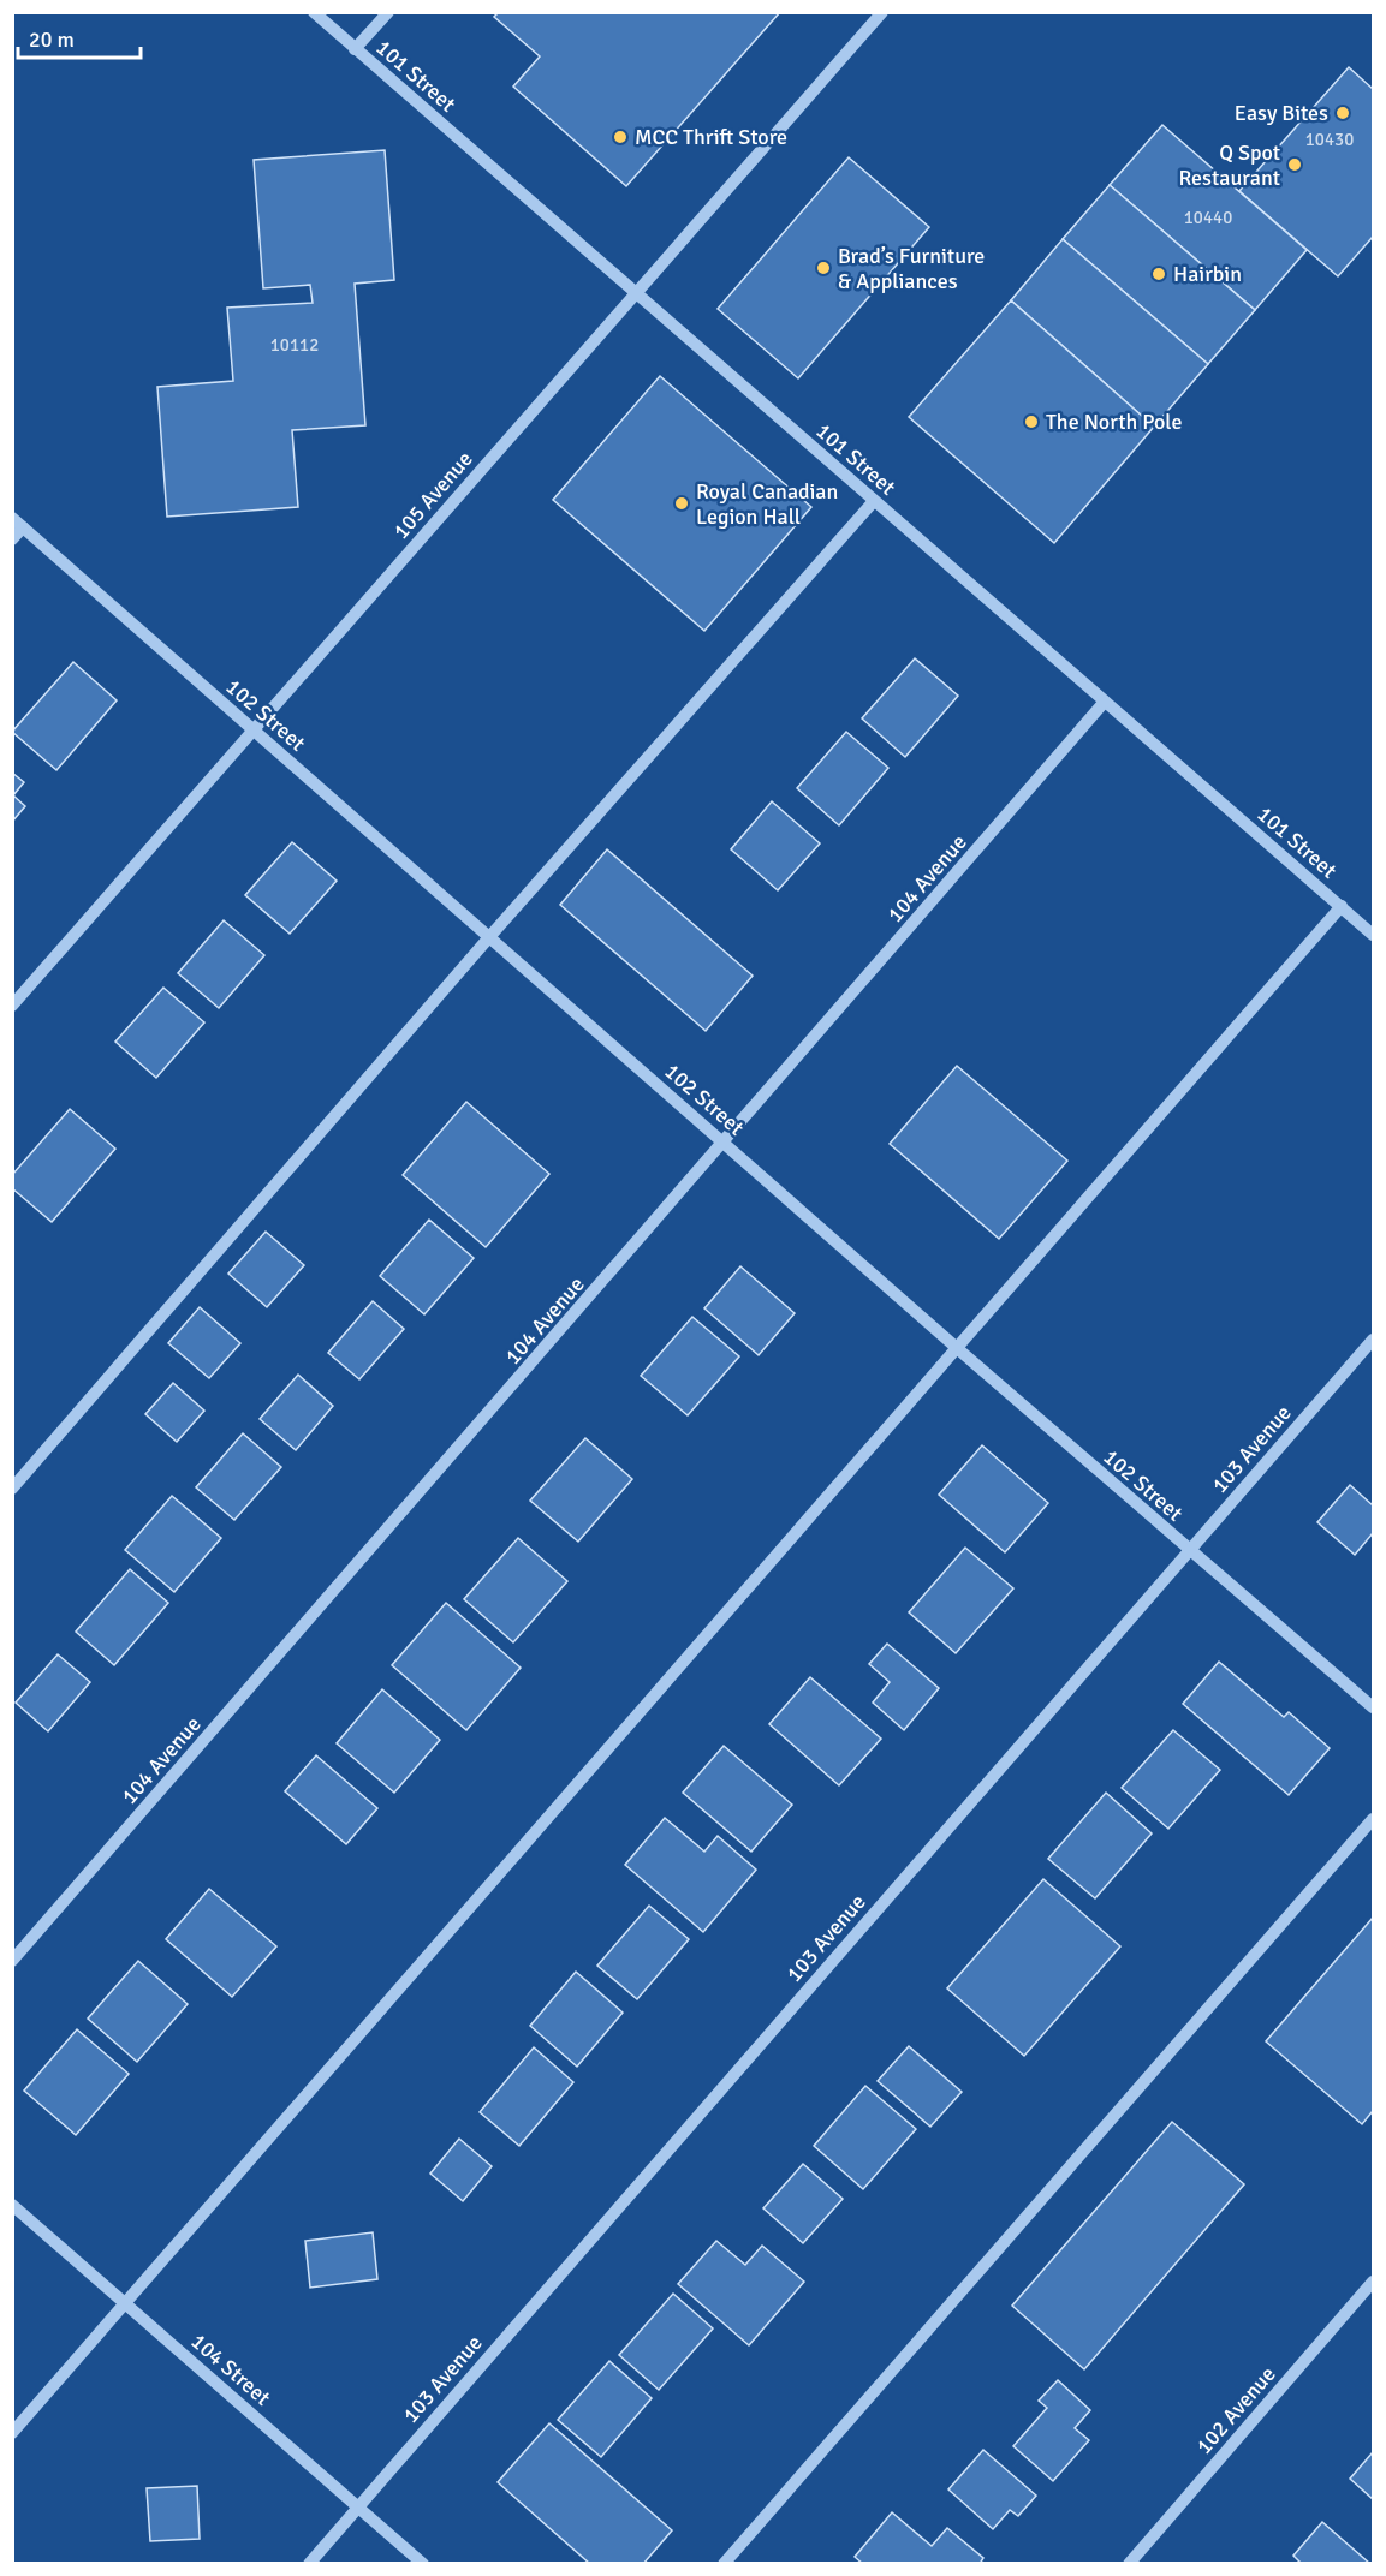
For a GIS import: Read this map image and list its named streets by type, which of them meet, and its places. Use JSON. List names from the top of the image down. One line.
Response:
{"streets":{"street":["101 Street","105 Avenue","102 Street","104 Avenue","103 Avenue","104 Street","102 Avenue"]},"crossings":[["101 Street","105 Avenue"],["101 Street","104 Avenue"],["105 Avenue","102 Street"],["102 Street","104 Avenue"],["102 Street","103 Avenue"],["103 Avenue","104 Street"]],"places":["Easy Bites","MCC Thrift Store","Q Spot Restaurant","Brad’s Furniture & Appliances","Hairbin","The North Pole","Royal Canadian Legion Hall"],"house_numbers":["10430","10440","10112"],"scale_bar":"20 m"}
